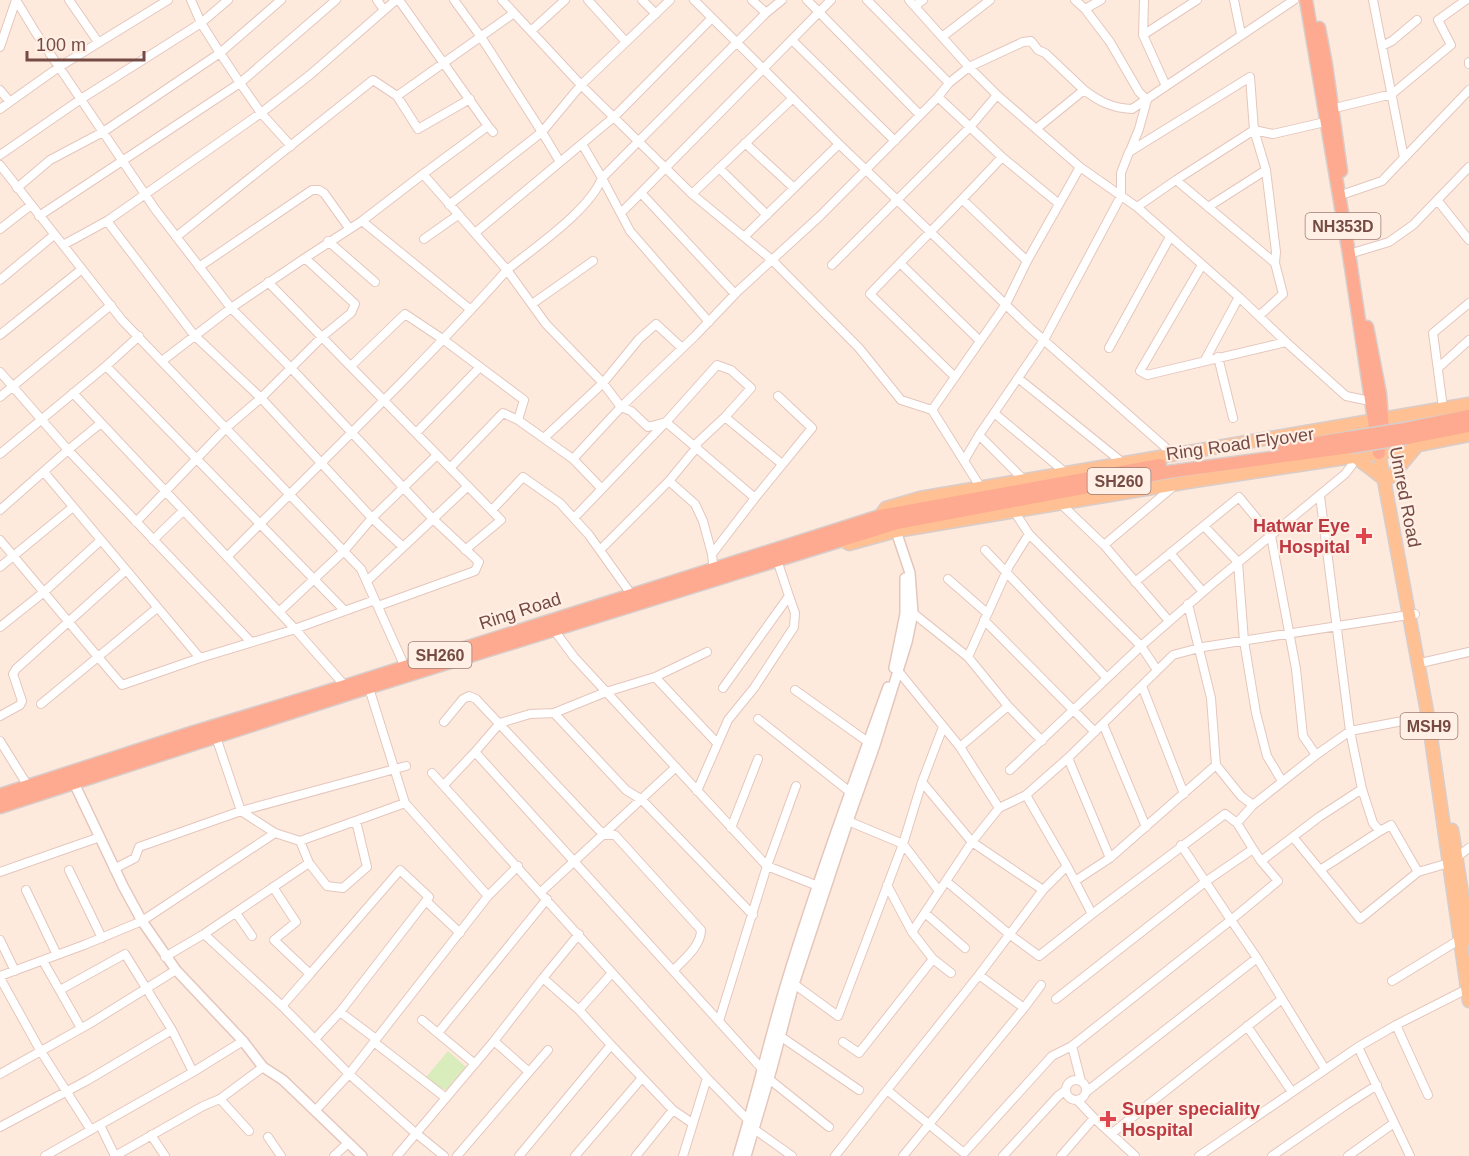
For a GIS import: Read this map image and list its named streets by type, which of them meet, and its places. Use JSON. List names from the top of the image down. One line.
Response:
{"streets":{"highway":["NH353D","Ring Road Flyover","SH260","Ring Road"],"main road":["Umred Road","MSH9"]},"crossings":[["NH353D","Umred Road"],["Ring Road Flyover","Ring Road"]],"places":{"health":["Hatwar Eye Hospital","Super speciality Hospital"]},"scale_bar":"100 m"}
